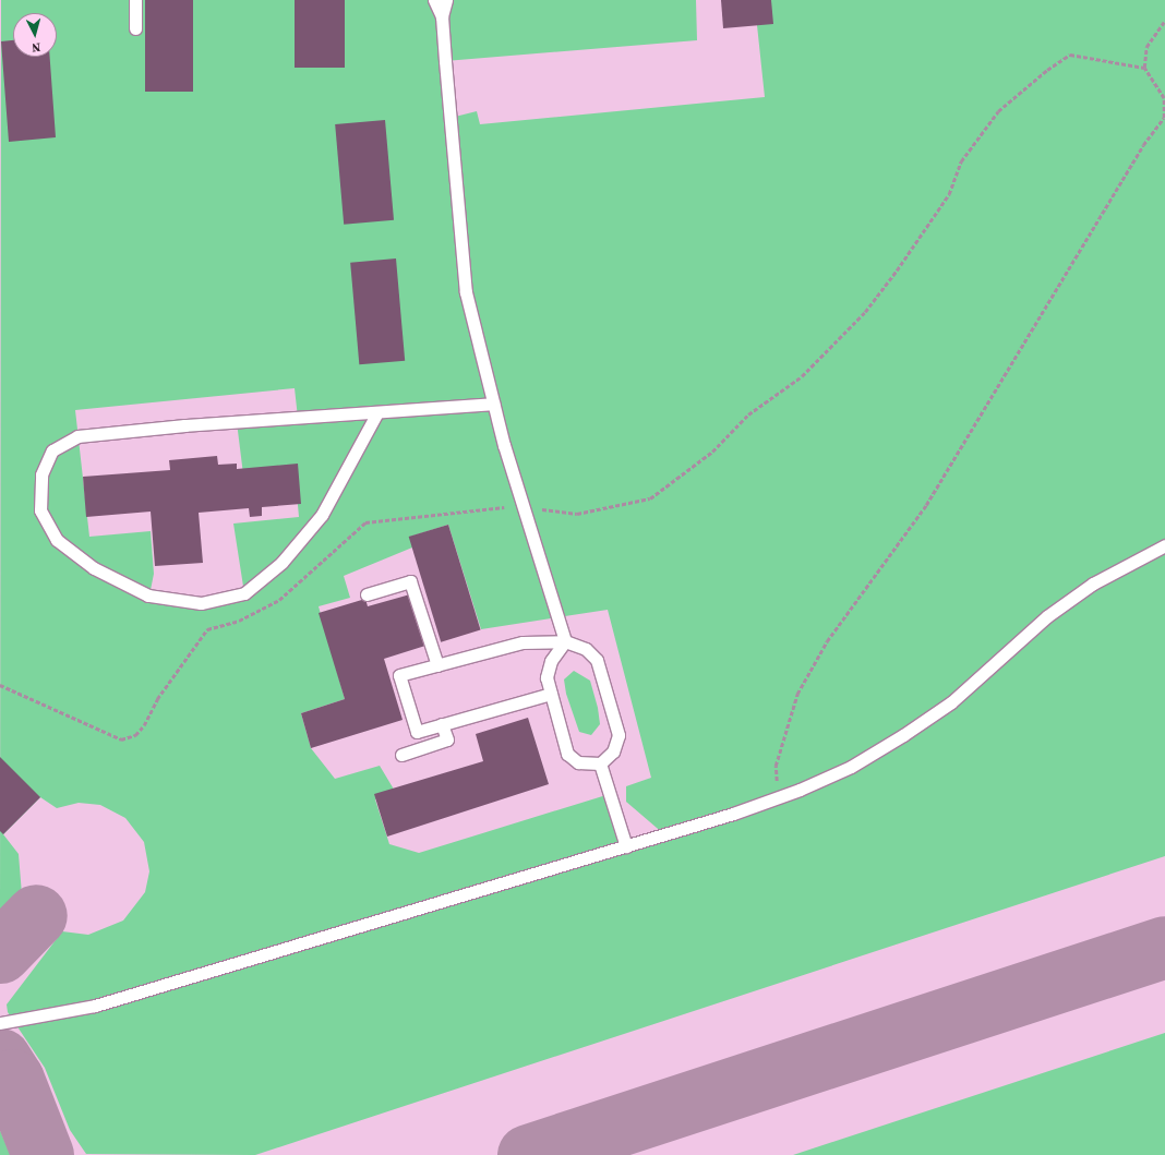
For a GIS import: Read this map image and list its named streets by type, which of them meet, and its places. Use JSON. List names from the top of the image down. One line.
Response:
{"north":"bottom"}
